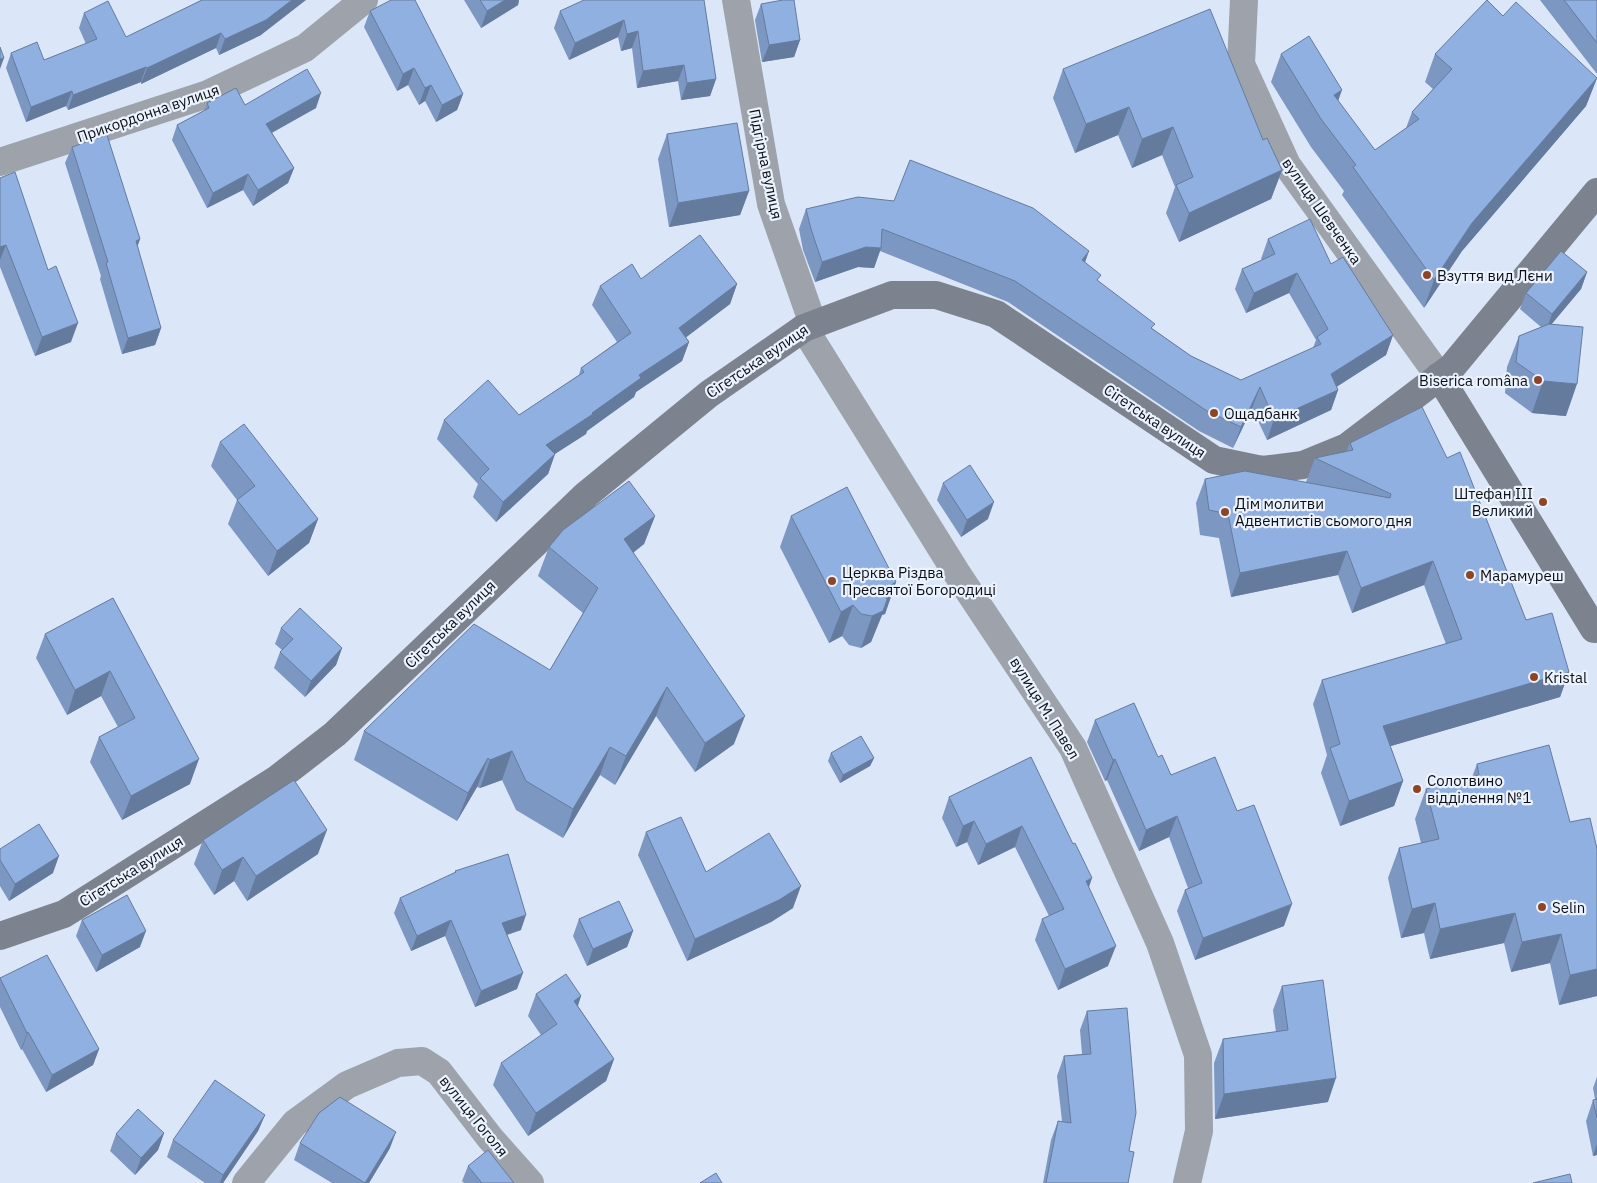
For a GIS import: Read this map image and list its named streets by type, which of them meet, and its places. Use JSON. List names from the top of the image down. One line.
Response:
{"streets":{"street":["Прикордонна вулиця","Підгірна вулиця","вулиця Шевченка","Сігетська вулиця","вулиця М. Павел","вулиця Гоголя"]},"crossings":[["Підгірна вулиця","Сігетська вулиця"],["Підгірна вулиця","вулиця М. Павел"],["вулиця Шевченка","Сігетська вулиця"],["Сігетська вулиця","вулиця М. Павел"]],"places":["Взуття вид Лєни","Biserica româna","Ощадбанк","Штефан III Великий","Дім молитви Адвентистів сьомого дня","Марамуреш","Церква Різдва Пресвятої Богородиці","Kristal","Солотвино відділення №1","Selin"]}
